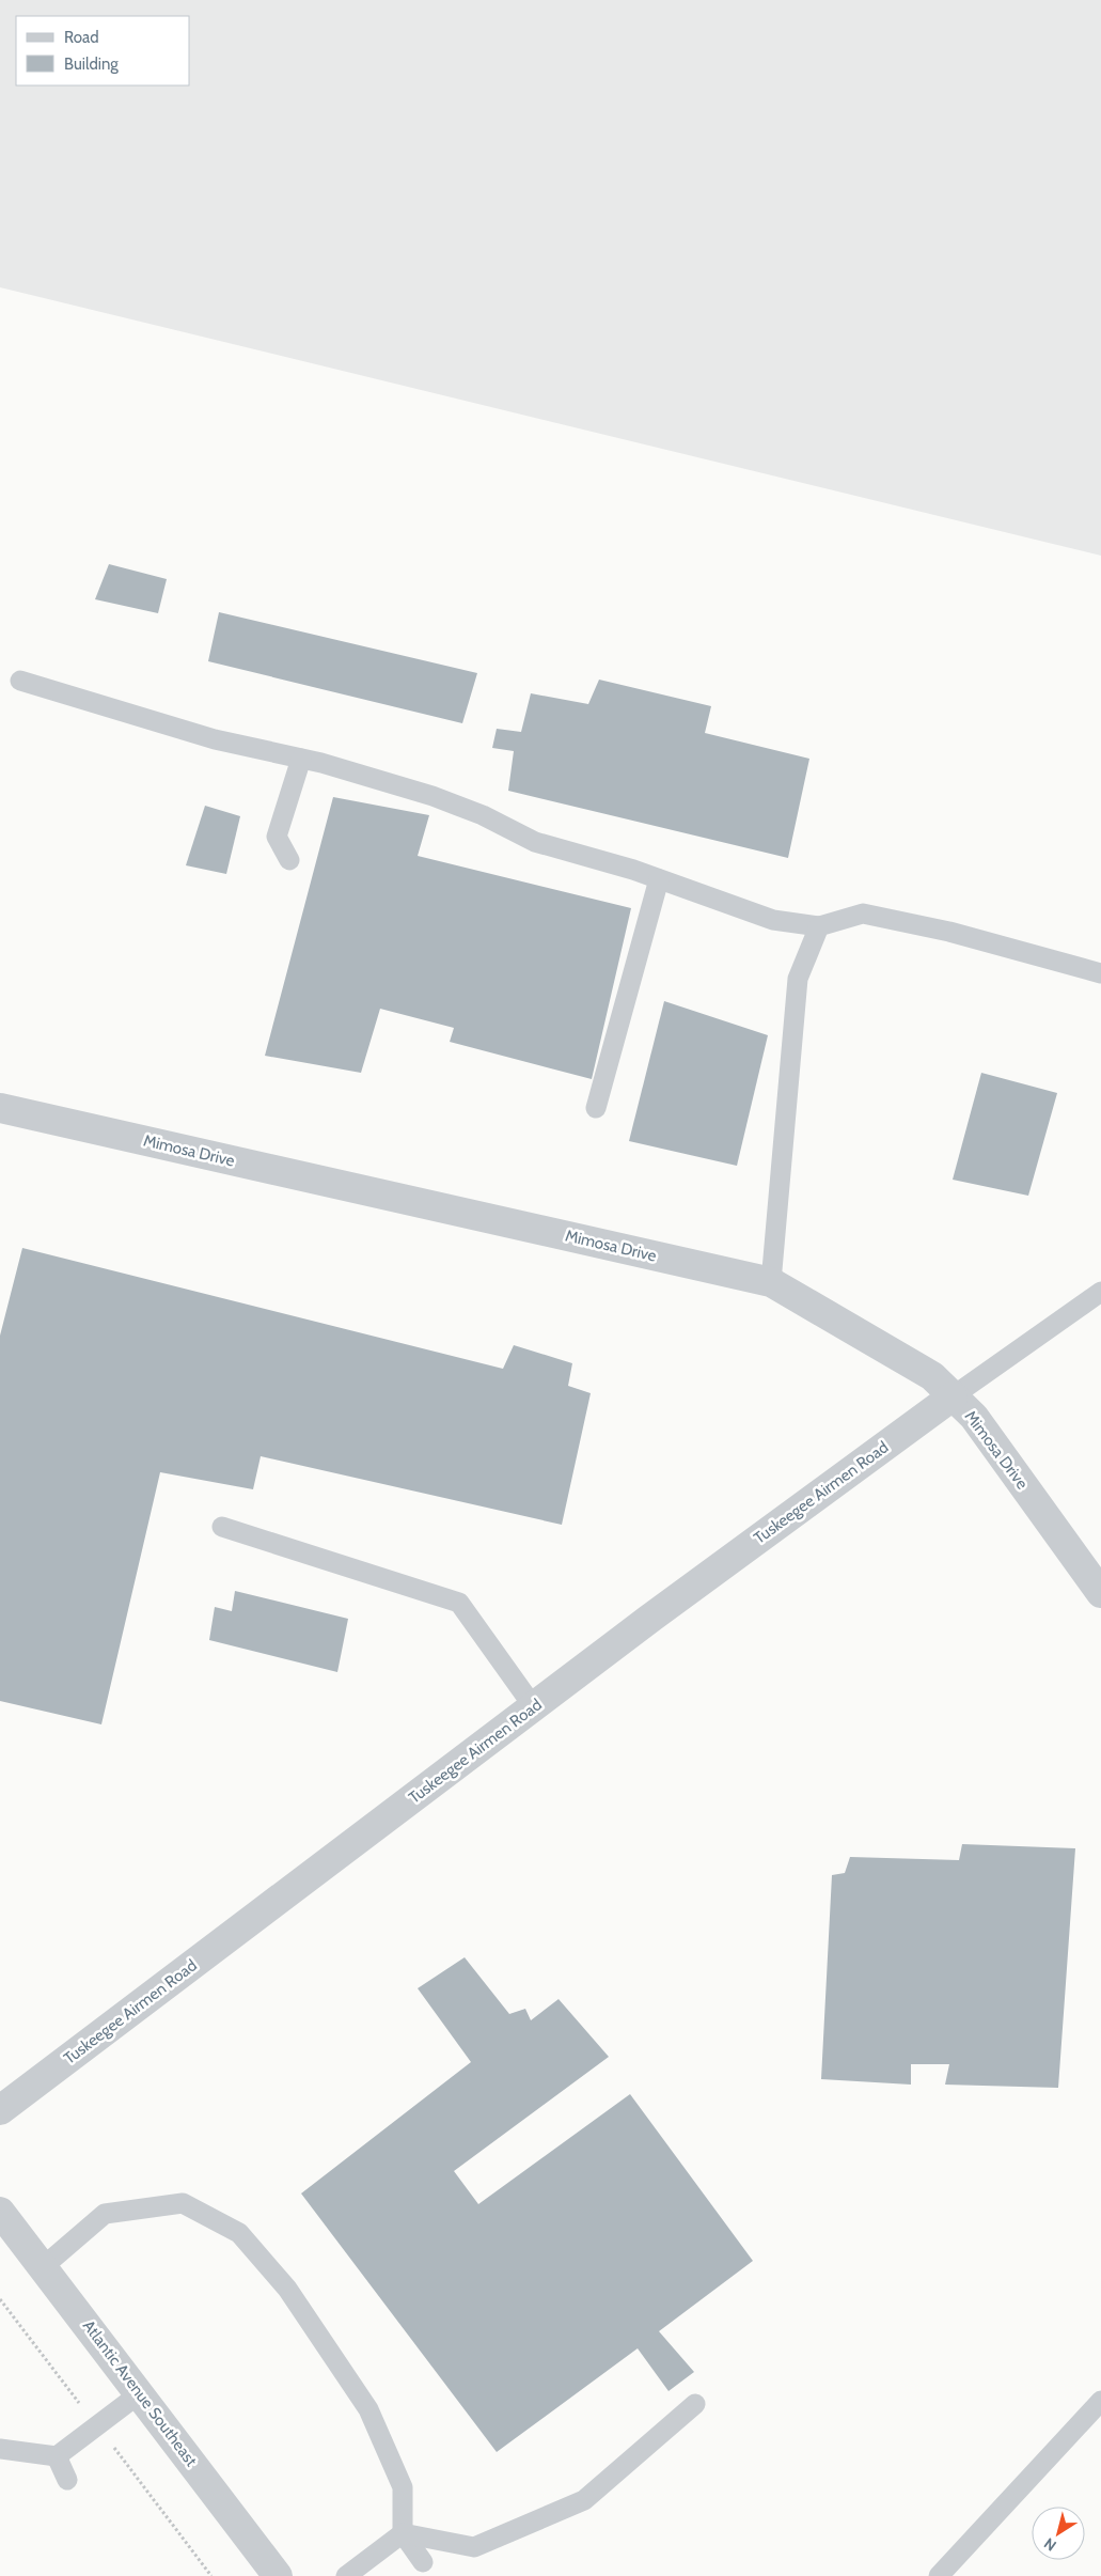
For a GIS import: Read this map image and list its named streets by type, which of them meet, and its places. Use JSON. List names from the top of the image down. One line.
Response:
{"streets":{"street":["Mimosa Drive","Tuskeegee Airmen Road","Atlantic Avenue Southeast"]},"crossings":[["Mimosa Drive","Tuskeegee Airmen Road"]],"legend":["Road","Building"],"north":"bottom left"}
